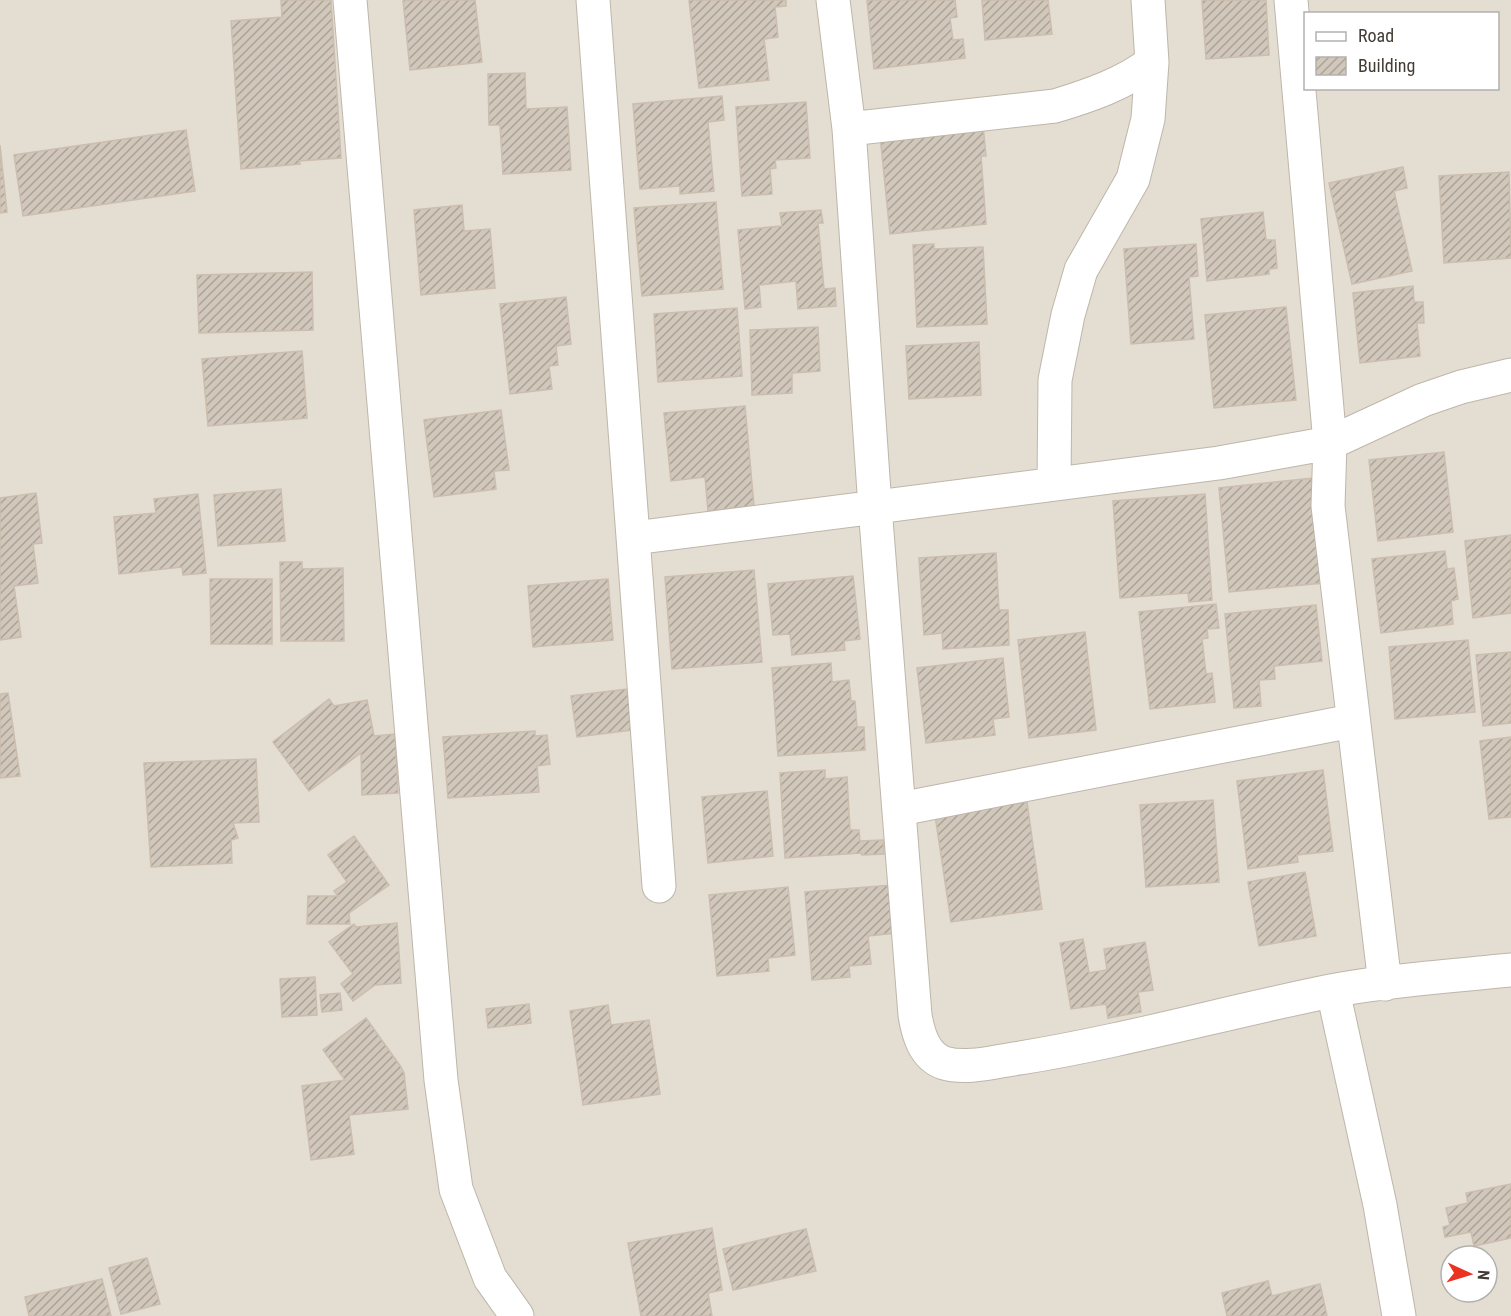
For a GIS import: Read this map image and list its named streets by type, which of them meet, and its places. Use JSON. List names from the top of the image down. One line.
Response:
{"legend":["Road","Building"],"north":"right"}
